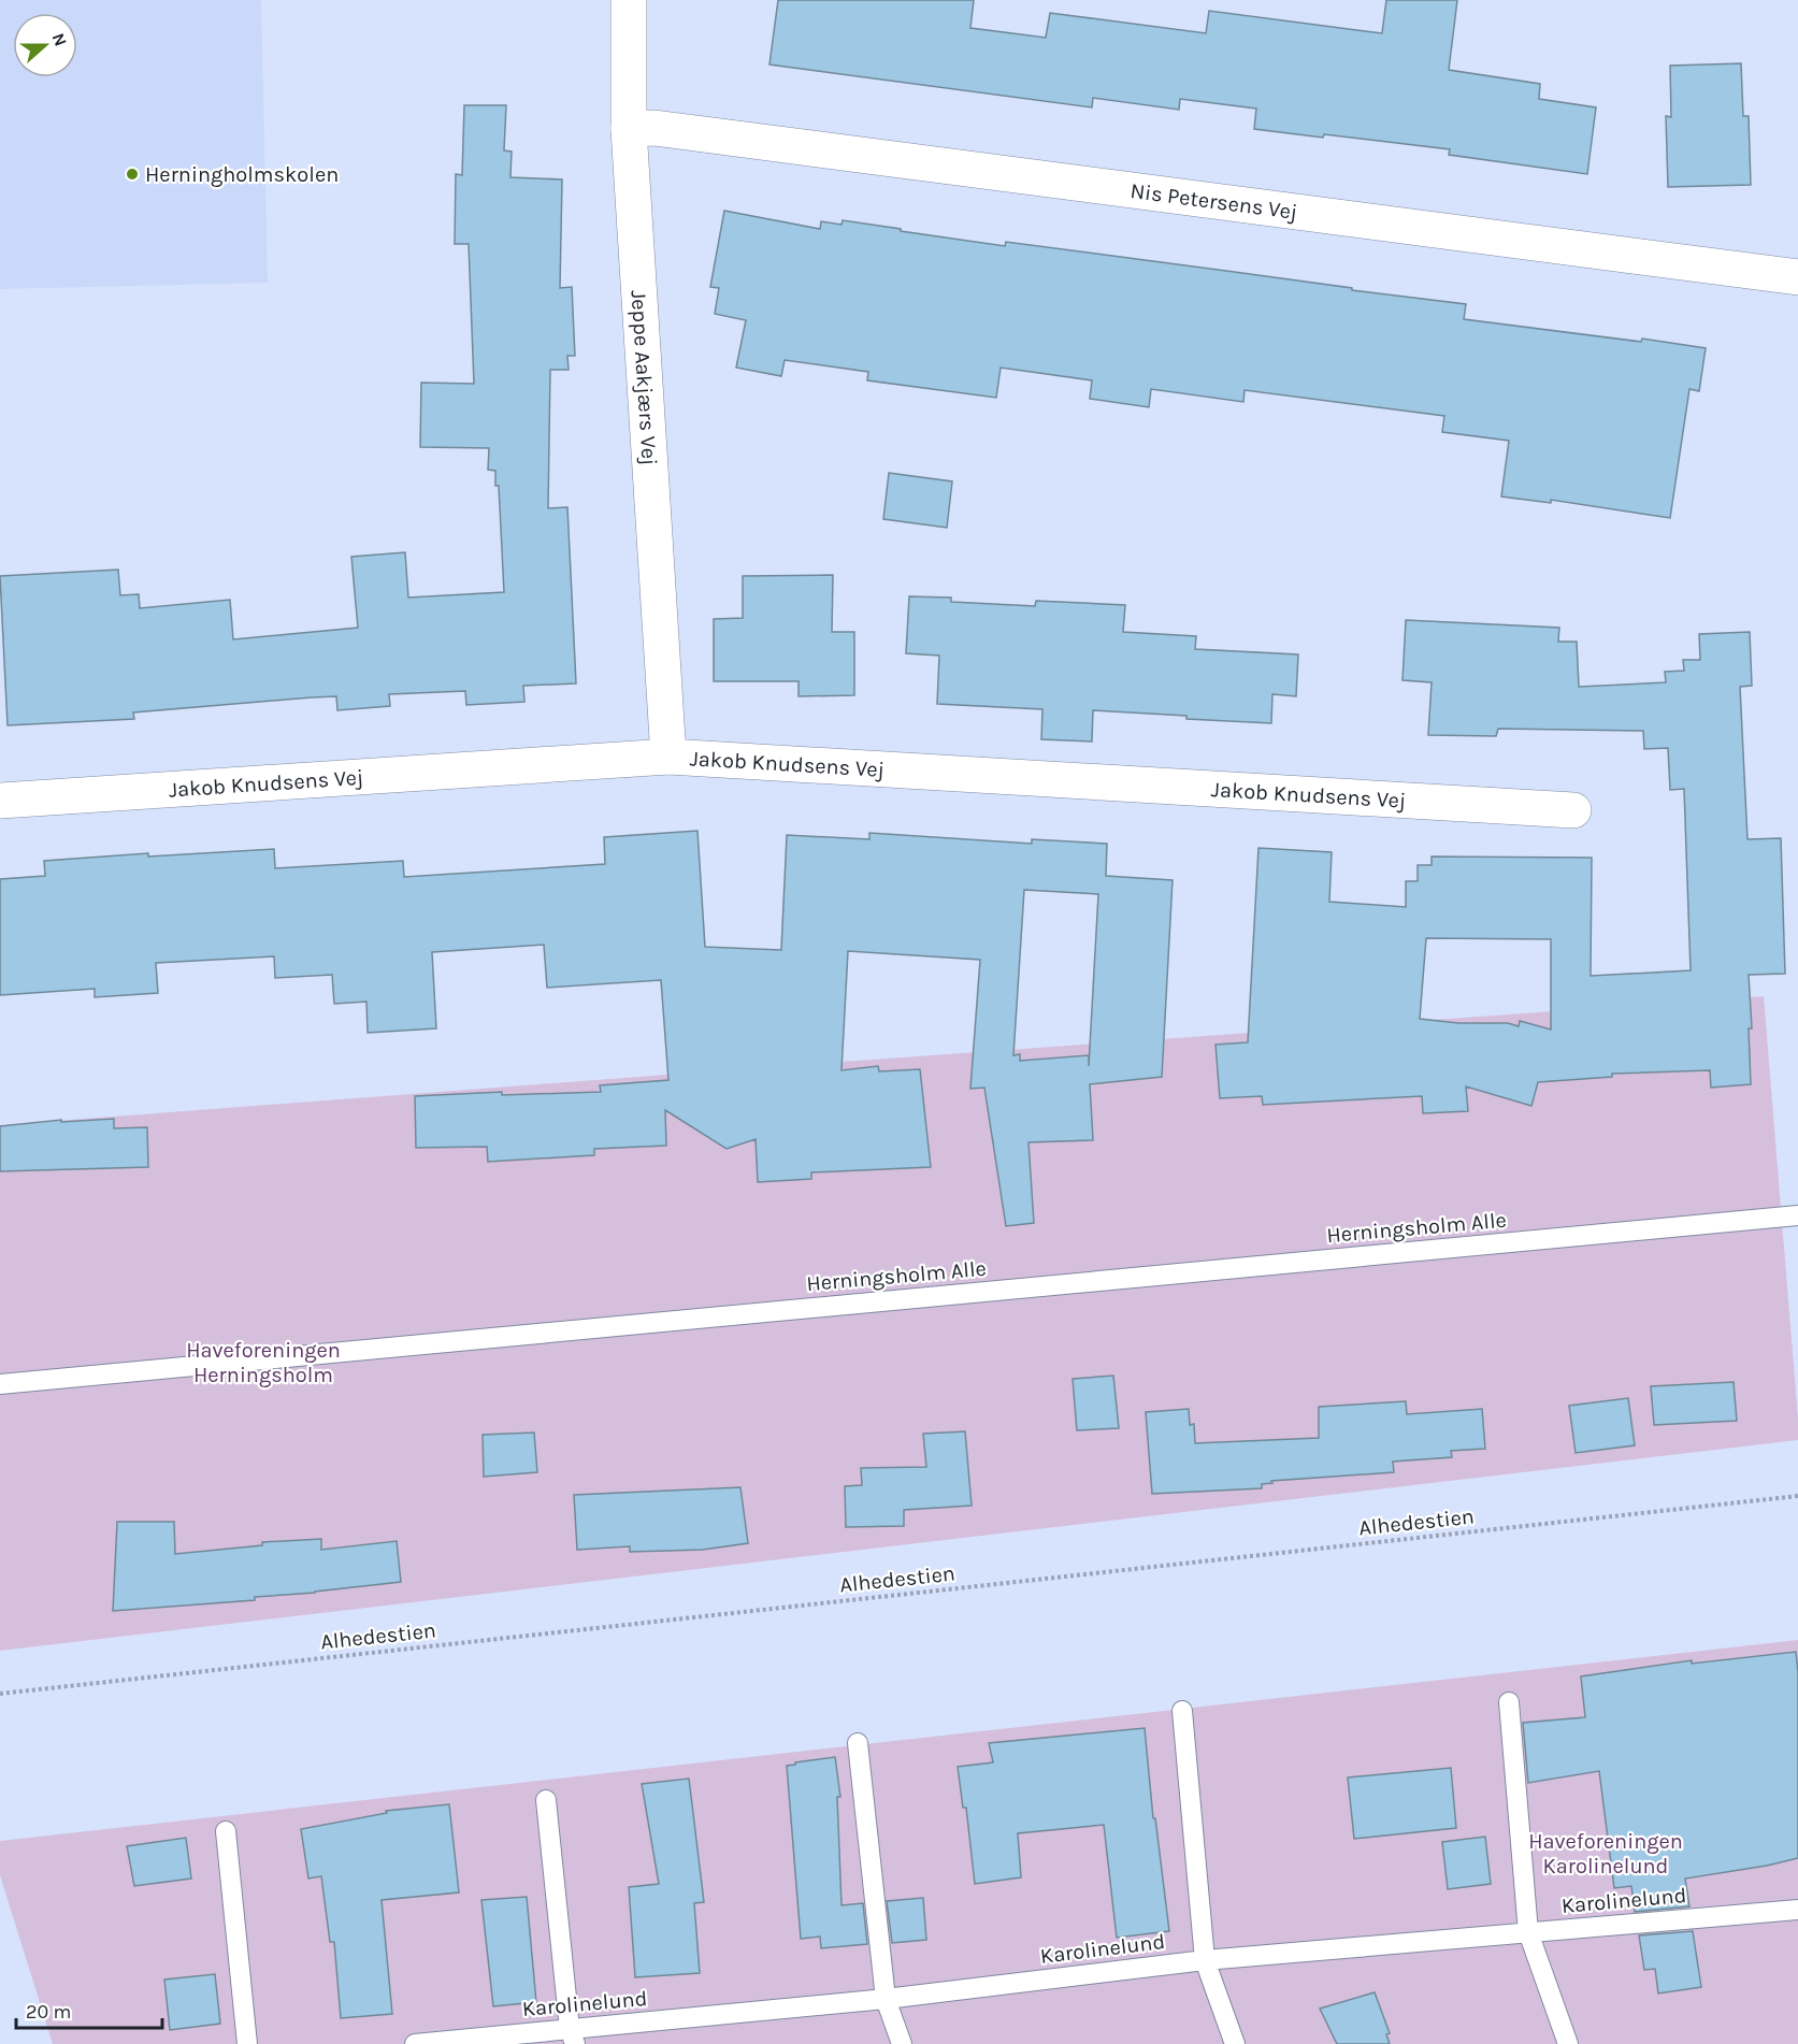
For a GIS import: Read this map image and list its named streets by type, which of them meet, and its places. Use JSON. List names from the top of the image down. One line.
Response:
{"streets":{"street":["Nis Petersens Vej","Jeppe Aakjærs Vej","Jakob Knudsens Vej"],"lane":["Herningsholm Alle","Karolinelund"],"path":["Alhedestien"]},"crossings":[["Nis Petersens Vej","Jeppe Aakjærs Vej"],["Jeppe Aakjærs Vej","Jakob Knudsens Vej"]],"parks":["Haveforeningen Herningsholm","Haveforeningen Karolinelund"],"places":["Herningholmskolen"],"scale_bar":"20 m","north":"right"}
